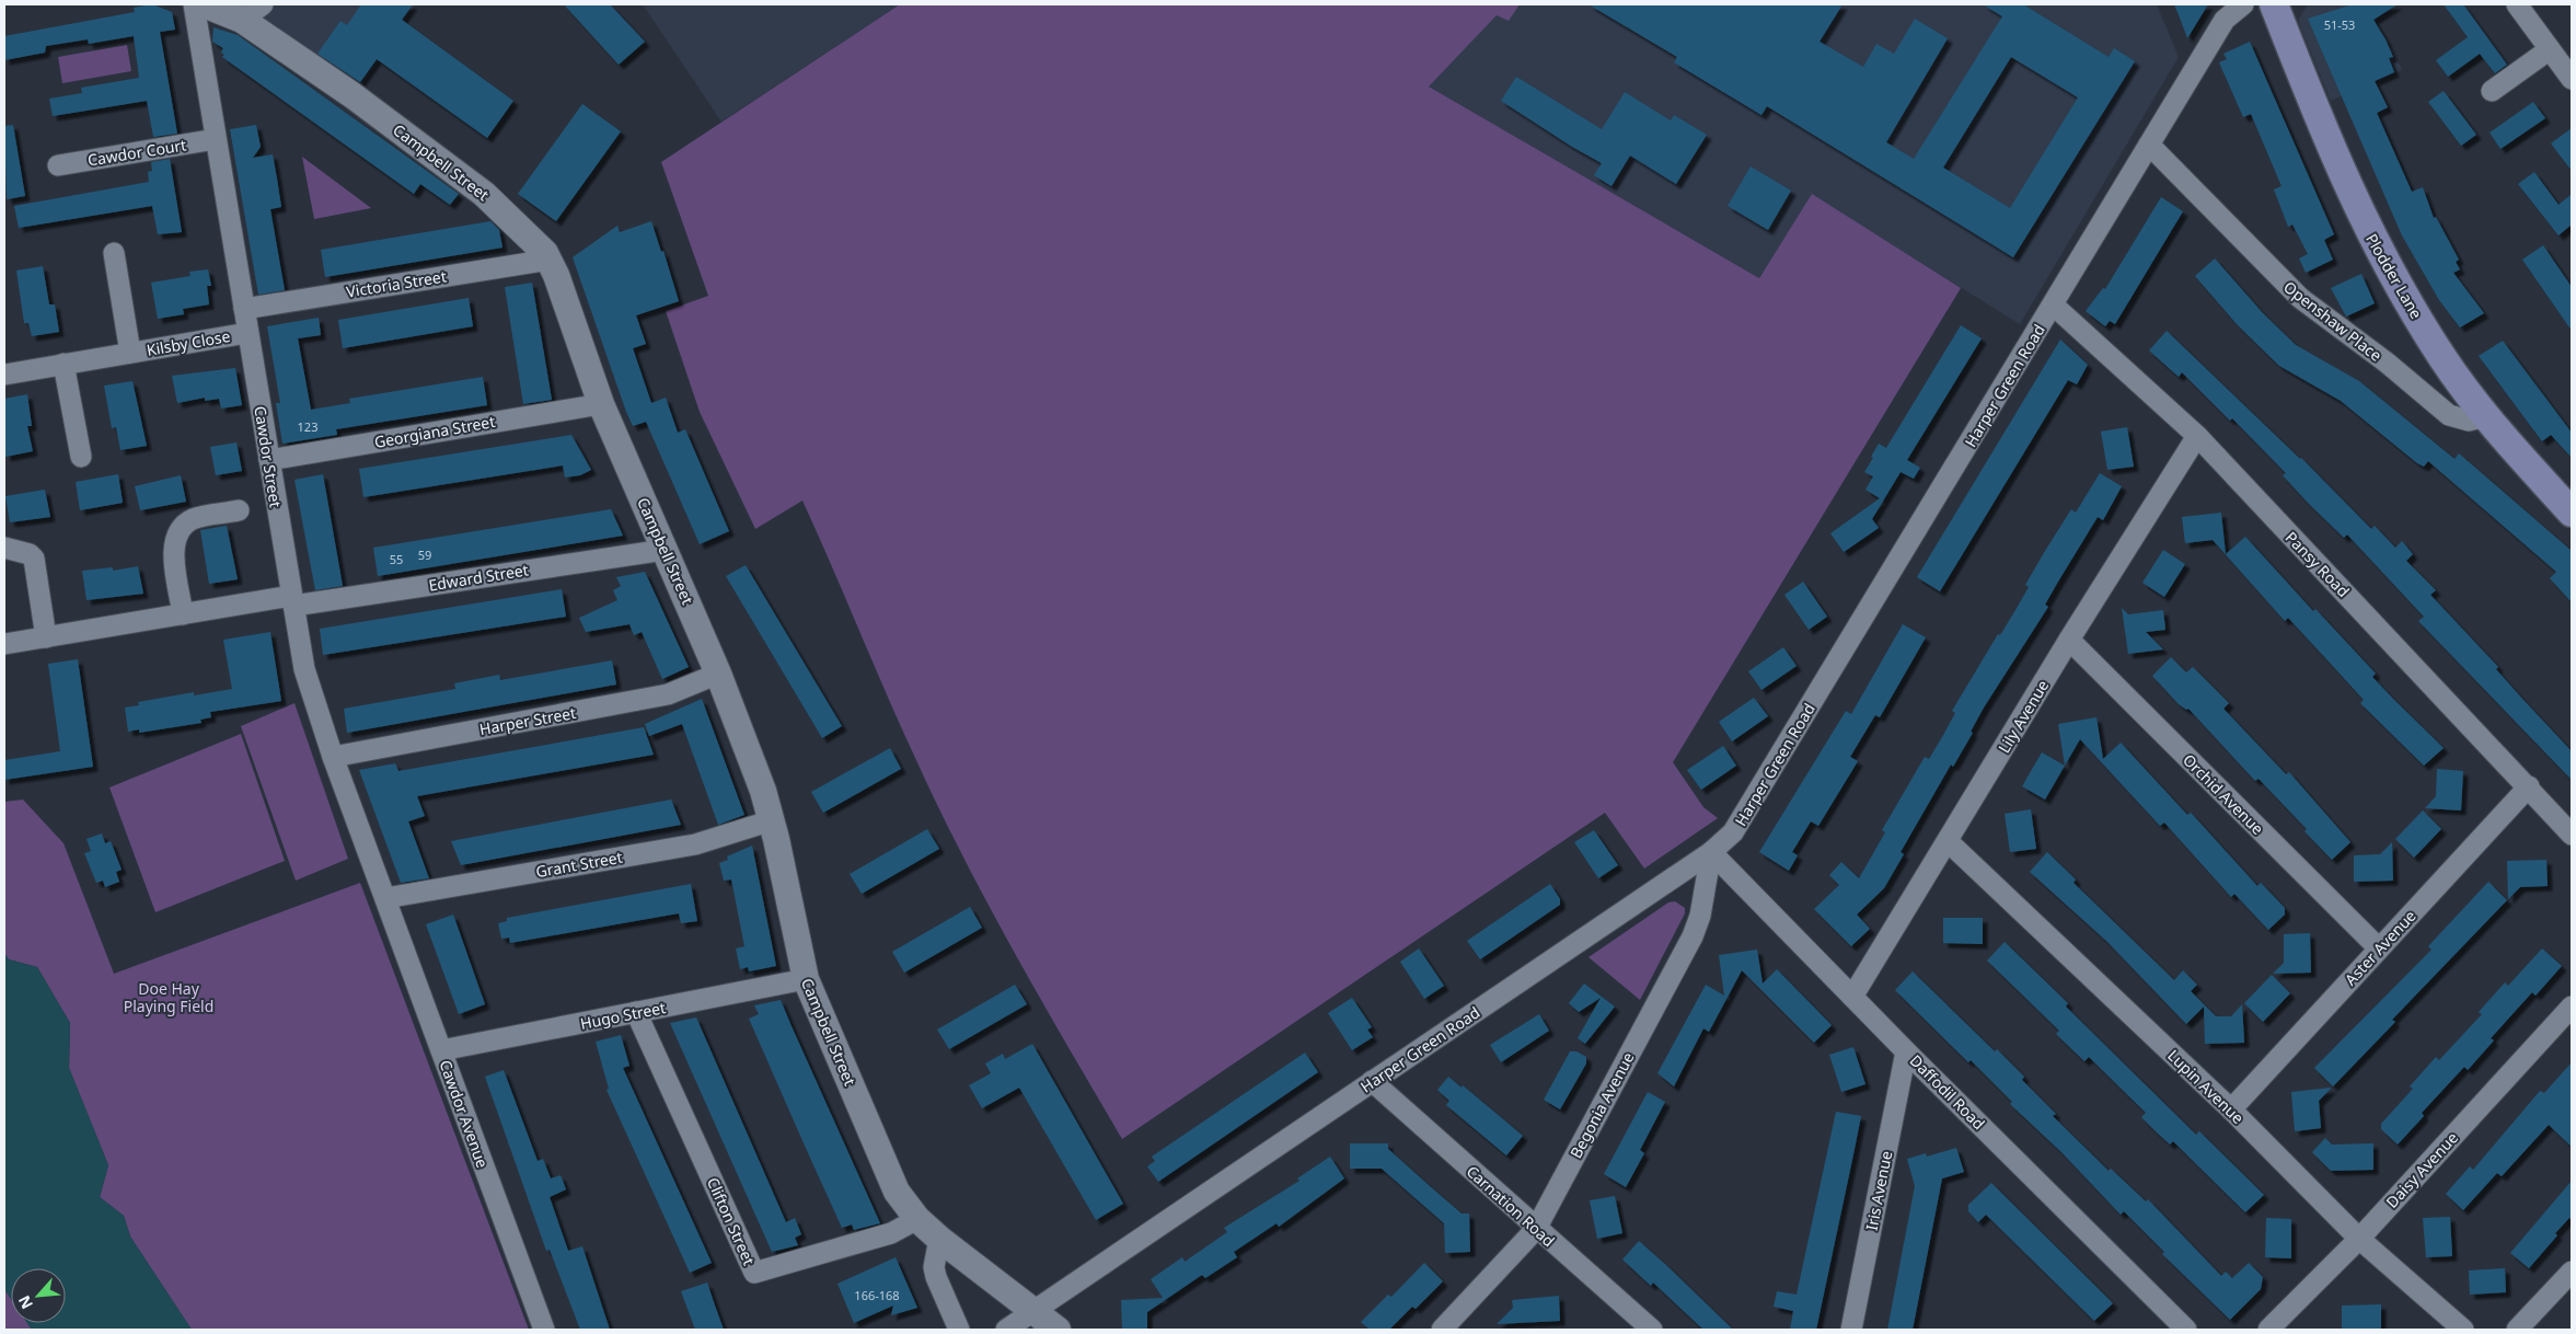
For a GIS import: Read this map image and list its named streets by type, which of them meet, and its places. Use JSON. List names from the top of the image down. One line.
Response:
{"streets":{"main road":["Plodder Lane"],"street":["Cawdor Court","Campbell Street","Victoria Street","Openshaw Place","Kilsby Close","Harper Green Road","Georgiana Street","Cawdor Street","Pansy Road","Edward Street","Lily Avenue","Harper Street","Orchid Avenue","Grant Street","Aster Avenue","Hugo Street","Lupin Avenue","Daffodil Road","Begonia Avenue","Cawdor Avenue","Daisy Avenue","Iris Avenue","Carnation Road","Clifton Street"]},"crossings":[["Cawdor Court","Cawdor Street"],["Campbell Street","Victoria Street"],["Campbell Street","Harper Green Road"],["Campbell Street","Georgiana Street"],["Campbell Street","Edward Street"],["Campbell Street","Harper Street"],["Campbell Street","Grant Street"],["Campbell Street","Hugo Street"],["Campbell Street","Clifton Street"],["Plodder Lane","Openshaw Place"],["Victoria Street","Cawdor Street"],["Openshaw Place","Harper Green Road"],["Kilsby Close","Cawdor Street"],["Harper Green Road","Pansy Road"],["Harper Green Road","Daffodil Road"],["Harper Green Road","Begonia Avenue"],["Harper Green Road","Carnation Road"],["Georgiana Street","Cawdor Street"],["Cawdor Street","Edward Street"],["Cawdor Street","Harper Street"],["Cawdor Street","Grant Street"],["Cawdor Street","Cawdor Avenue"],["Pansy Road","Lily Avenue"],["Pansy Road","Aster Avenue"],["Lily Avenue","Orchid Avenue"],["Lily Avenue","Lupin Avenue"],["Lily Avenue","Daffodil Road"],["Orchid Avenue","Aster Avenue"],["Grant Street","Cawdor Avenue"],["Aster Avenue","Lupin Avenue"],["Hugo Street","Cawdor Avenue"],["Hugo Street","Clifton Street"],["Lupin Avenue","Daisy Avenue"],["Daffodil Road","Begonia Avenue"],["Daffodil Road","Iris Avenue"],["Begonia Avenue","Carnation Road"]],"parks":["Doe Hay Playing Field"],"house_numbers":["51-53","123","59","55","166-168"],"north":"bottom left"}
